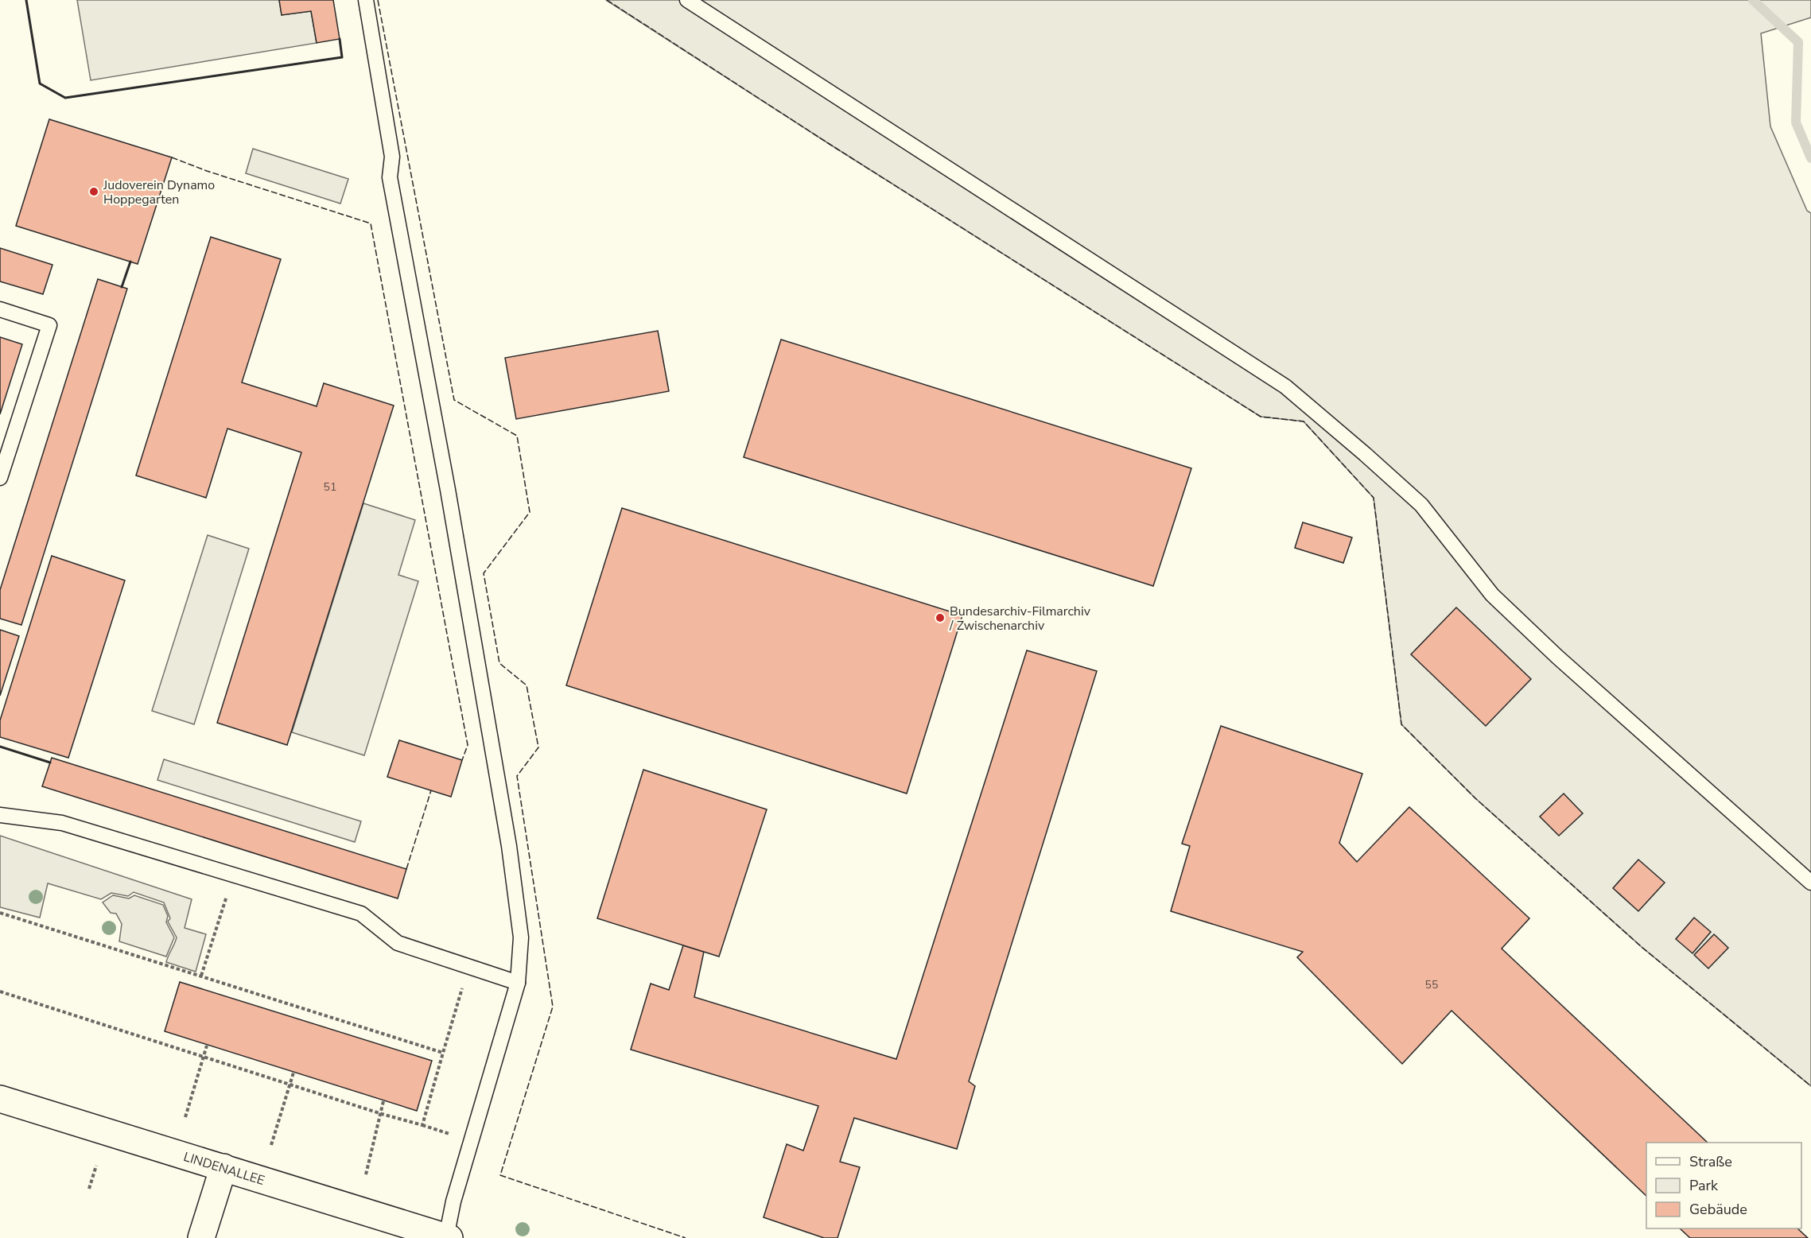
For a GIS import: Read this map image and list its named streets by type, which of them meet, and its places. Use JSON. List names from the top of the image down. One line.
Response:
{"streets":{"street":["LINDENALLEE"]},"places":["Judoverein Dynamo Hoppegarten","Bundesarchiv-Filmarchiv / Zwischenarchiv"],"house_numbers":["51","55"],"legend":["Straße","Park","Gebäude"]}
